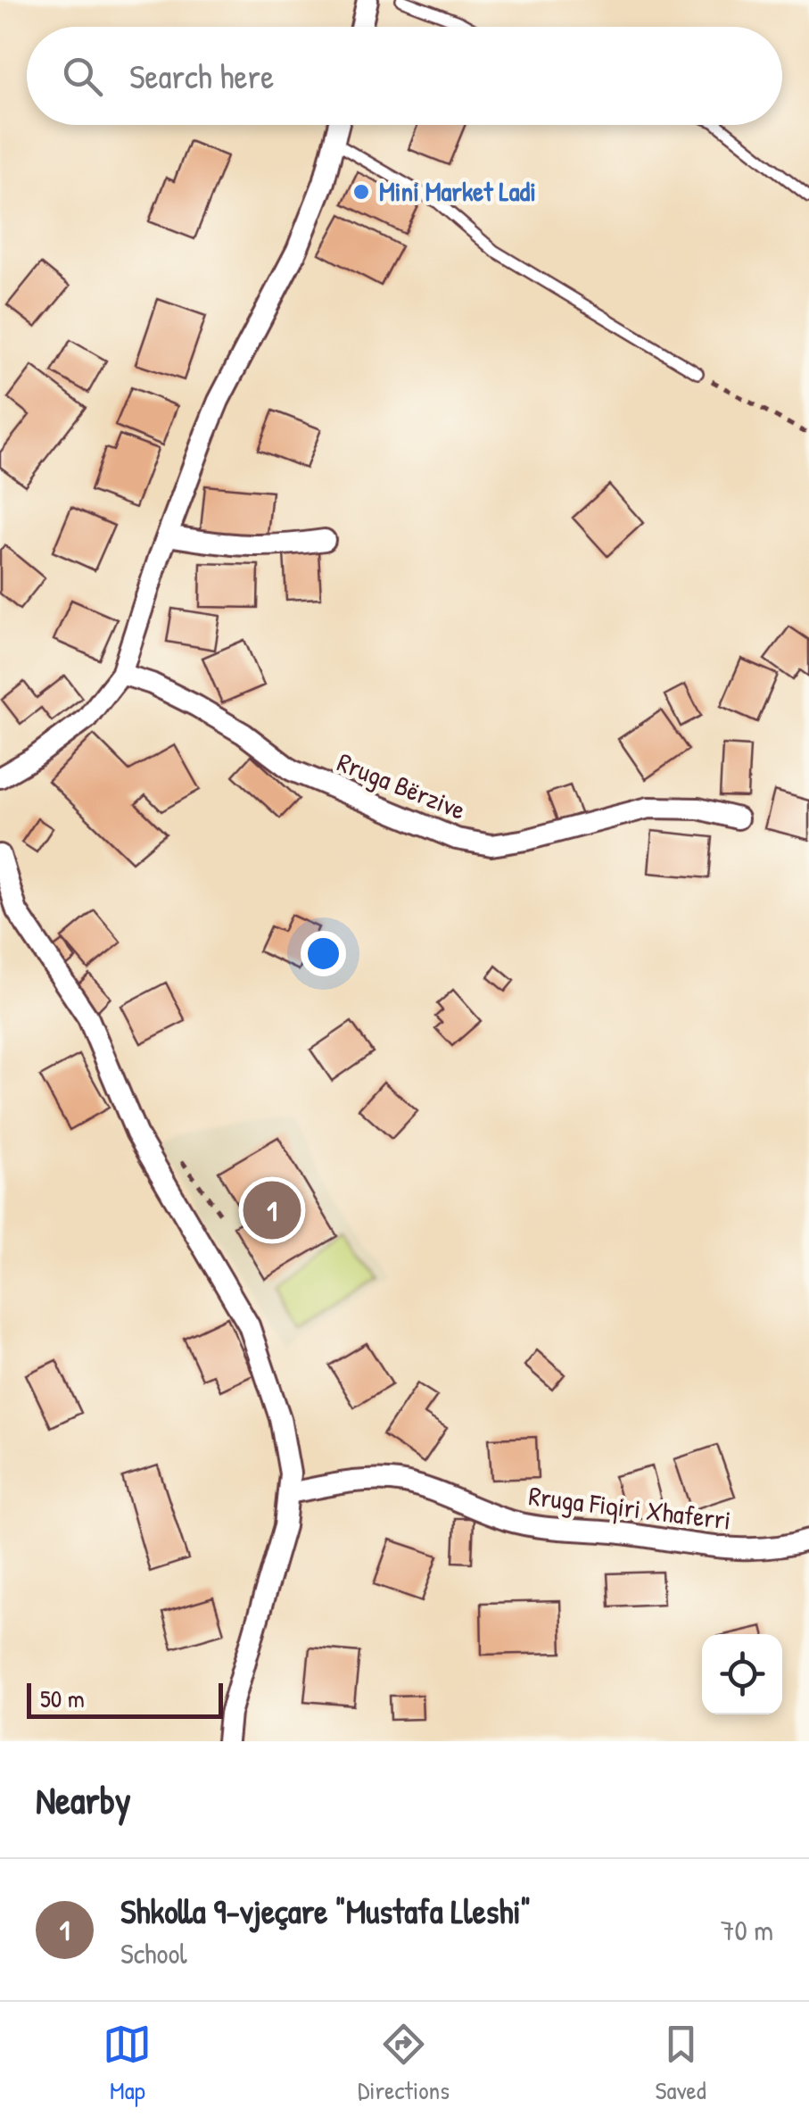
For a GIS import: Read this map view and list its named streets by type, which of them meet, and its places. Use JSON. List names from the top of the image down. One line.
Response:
{"streets":{"street":["Rruga Bërzive","Rruga Fiqiri Xhaferri"]},"places":["Mini Market Ladi"],"scale_bar":"50 m","page":{"search":"Search here","pins":"1","scale":"50 m","heading":"Nearby","list":[{"mark":"1","name":"Shkolla 9-vjeçare \"Mustafa Lleshi\"","note":"School","value":"70 m"}],"nav":["Map","Directions","Saved"]}}
